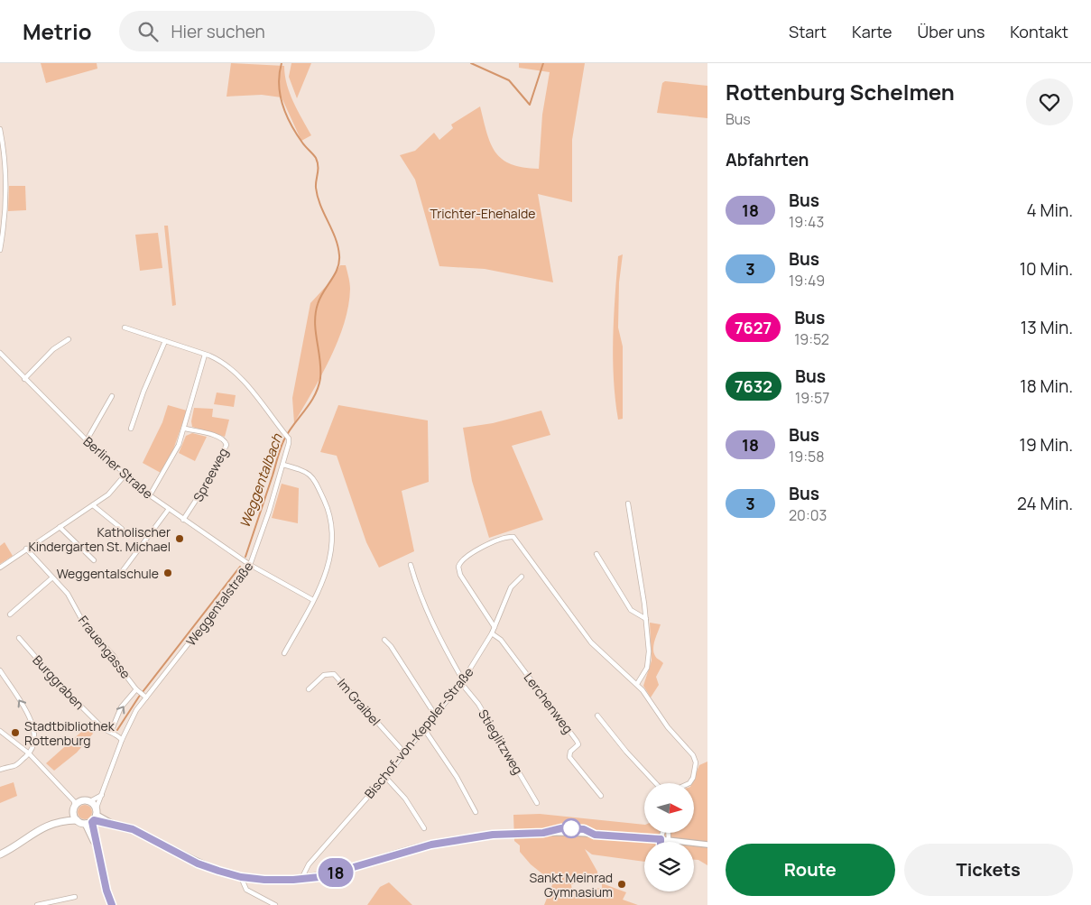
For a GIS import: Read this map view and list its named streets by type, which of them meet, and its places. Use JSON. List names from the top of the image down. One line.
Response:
{"streets":{"street":["Berliner Straße","Spreeweg","Weggentalstraße","Frauengasse","Burggraben","Im Graibel","Lerchenweg","Bischof-von-Keppler-Straße","Stieglitzweg"]},"crossings":[["Berliner Straße","Spreeweg"],["Berliner Straße","Weggentalstraße"],["Weggentalstraße","Frauengasse"],["Weggentalstraße","Burggraben"],["Im Graibel","Bischof-von-Keppler-Straße"],["Lerchenweg","Bischof-von-Keppler-Straße"],["Bischof-von-Keppler-Straße","Stieglitzweg"]],"water":["Weggentalbach"],"parks":["Trichter-Ehehalde"],"places":["Katholischer Kindergarten St. Michael","Weggentalschule","Stadtbibliothek Rottenburg","Sankt Meinrad Gymnasium"],"lines":["bus line 18"],"north":"right","page":{"header":"Metrio","search":"Hier suchen","nav":["Start","Karte","Über uns","Kontakt"],"on_map":"18","heading":[["Rottenburg Schelmen","Bus"],"Abfahrten"],"list":[{"mark":"18","name":"Bus","note":"19:43","value":"4 Min."},{"mark":"3","name":"Bus","note":"19:49","value":"10 Min."},{"mark":"7627","name":"Bus","note":"19:52","value":"13 Min."},{"mark":"7632","name":"Bus","note":"19:57","value":"18 Min."},{"mark":"18","name":"Bus","note":"19:58","value":"19 Min."},{"mark":"3","name":"Bus","note":"20:03","value":"24 Min."}],"buttons":["Route","Tickets"]}}
